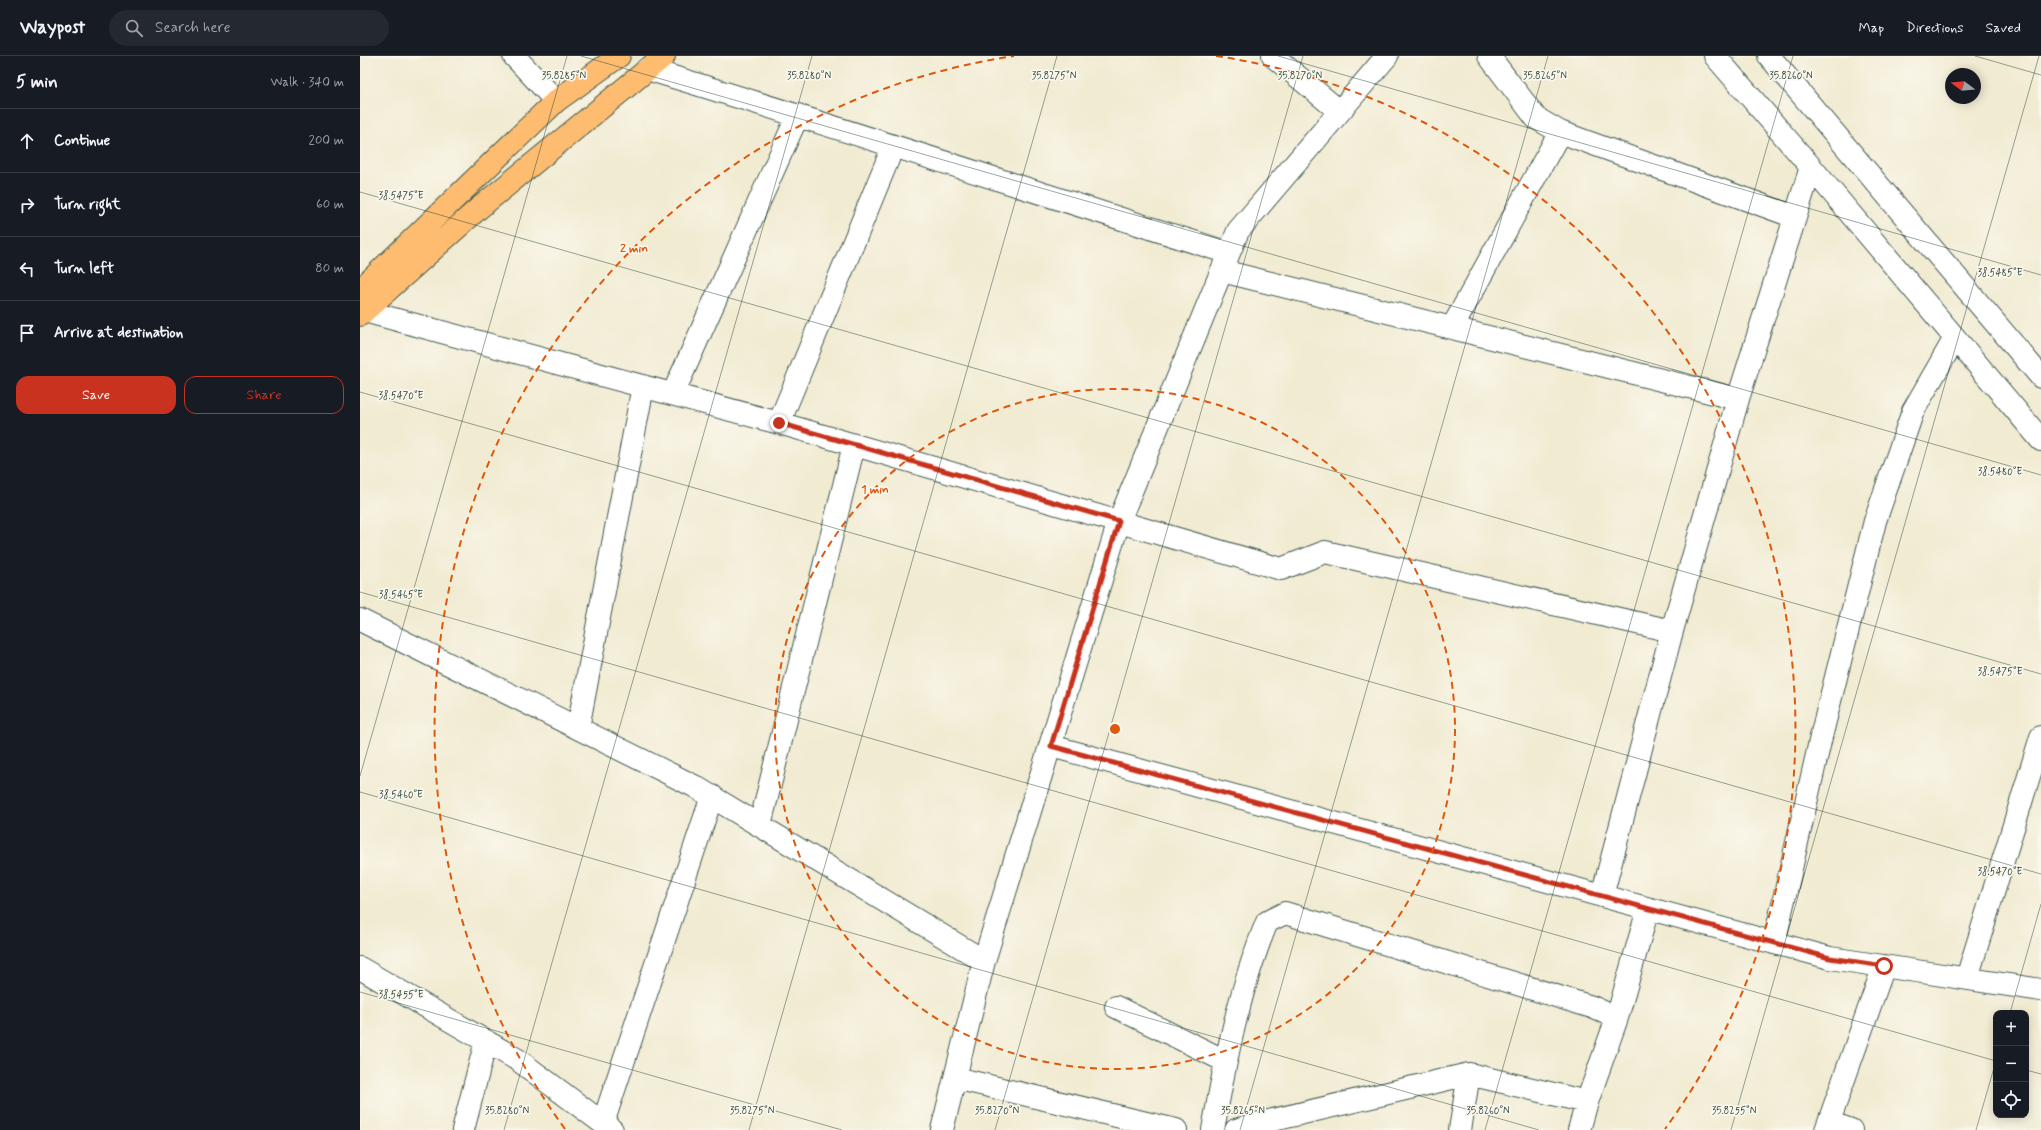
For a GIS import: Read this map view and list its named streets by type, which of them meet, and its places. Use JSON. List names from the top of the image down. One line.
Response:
{"north":"left","page":{"header":"Waypost","search":"Search here","nav":["Map","Directions","Saved"],"heading":["5 min","Walk · 340 m"],"list":[["Continue","200 m"],["Turn right","60 m"],["Turn left","80 m"],"Arrive at destination"],"buttons":["Save","Share"],"map_buttons":["+","−"]},"coordinates":["35.8285°N","35.8280°N","35.8275°N","35.8270°N","35.8265°N","35.8260°N","38.5475°E","38.5485°E","38.5470°E","38.5480°E","38.5465°E","38.5460°E","38.5455°E","35.8255°N"],"rings":["2 min","1 min"]}
